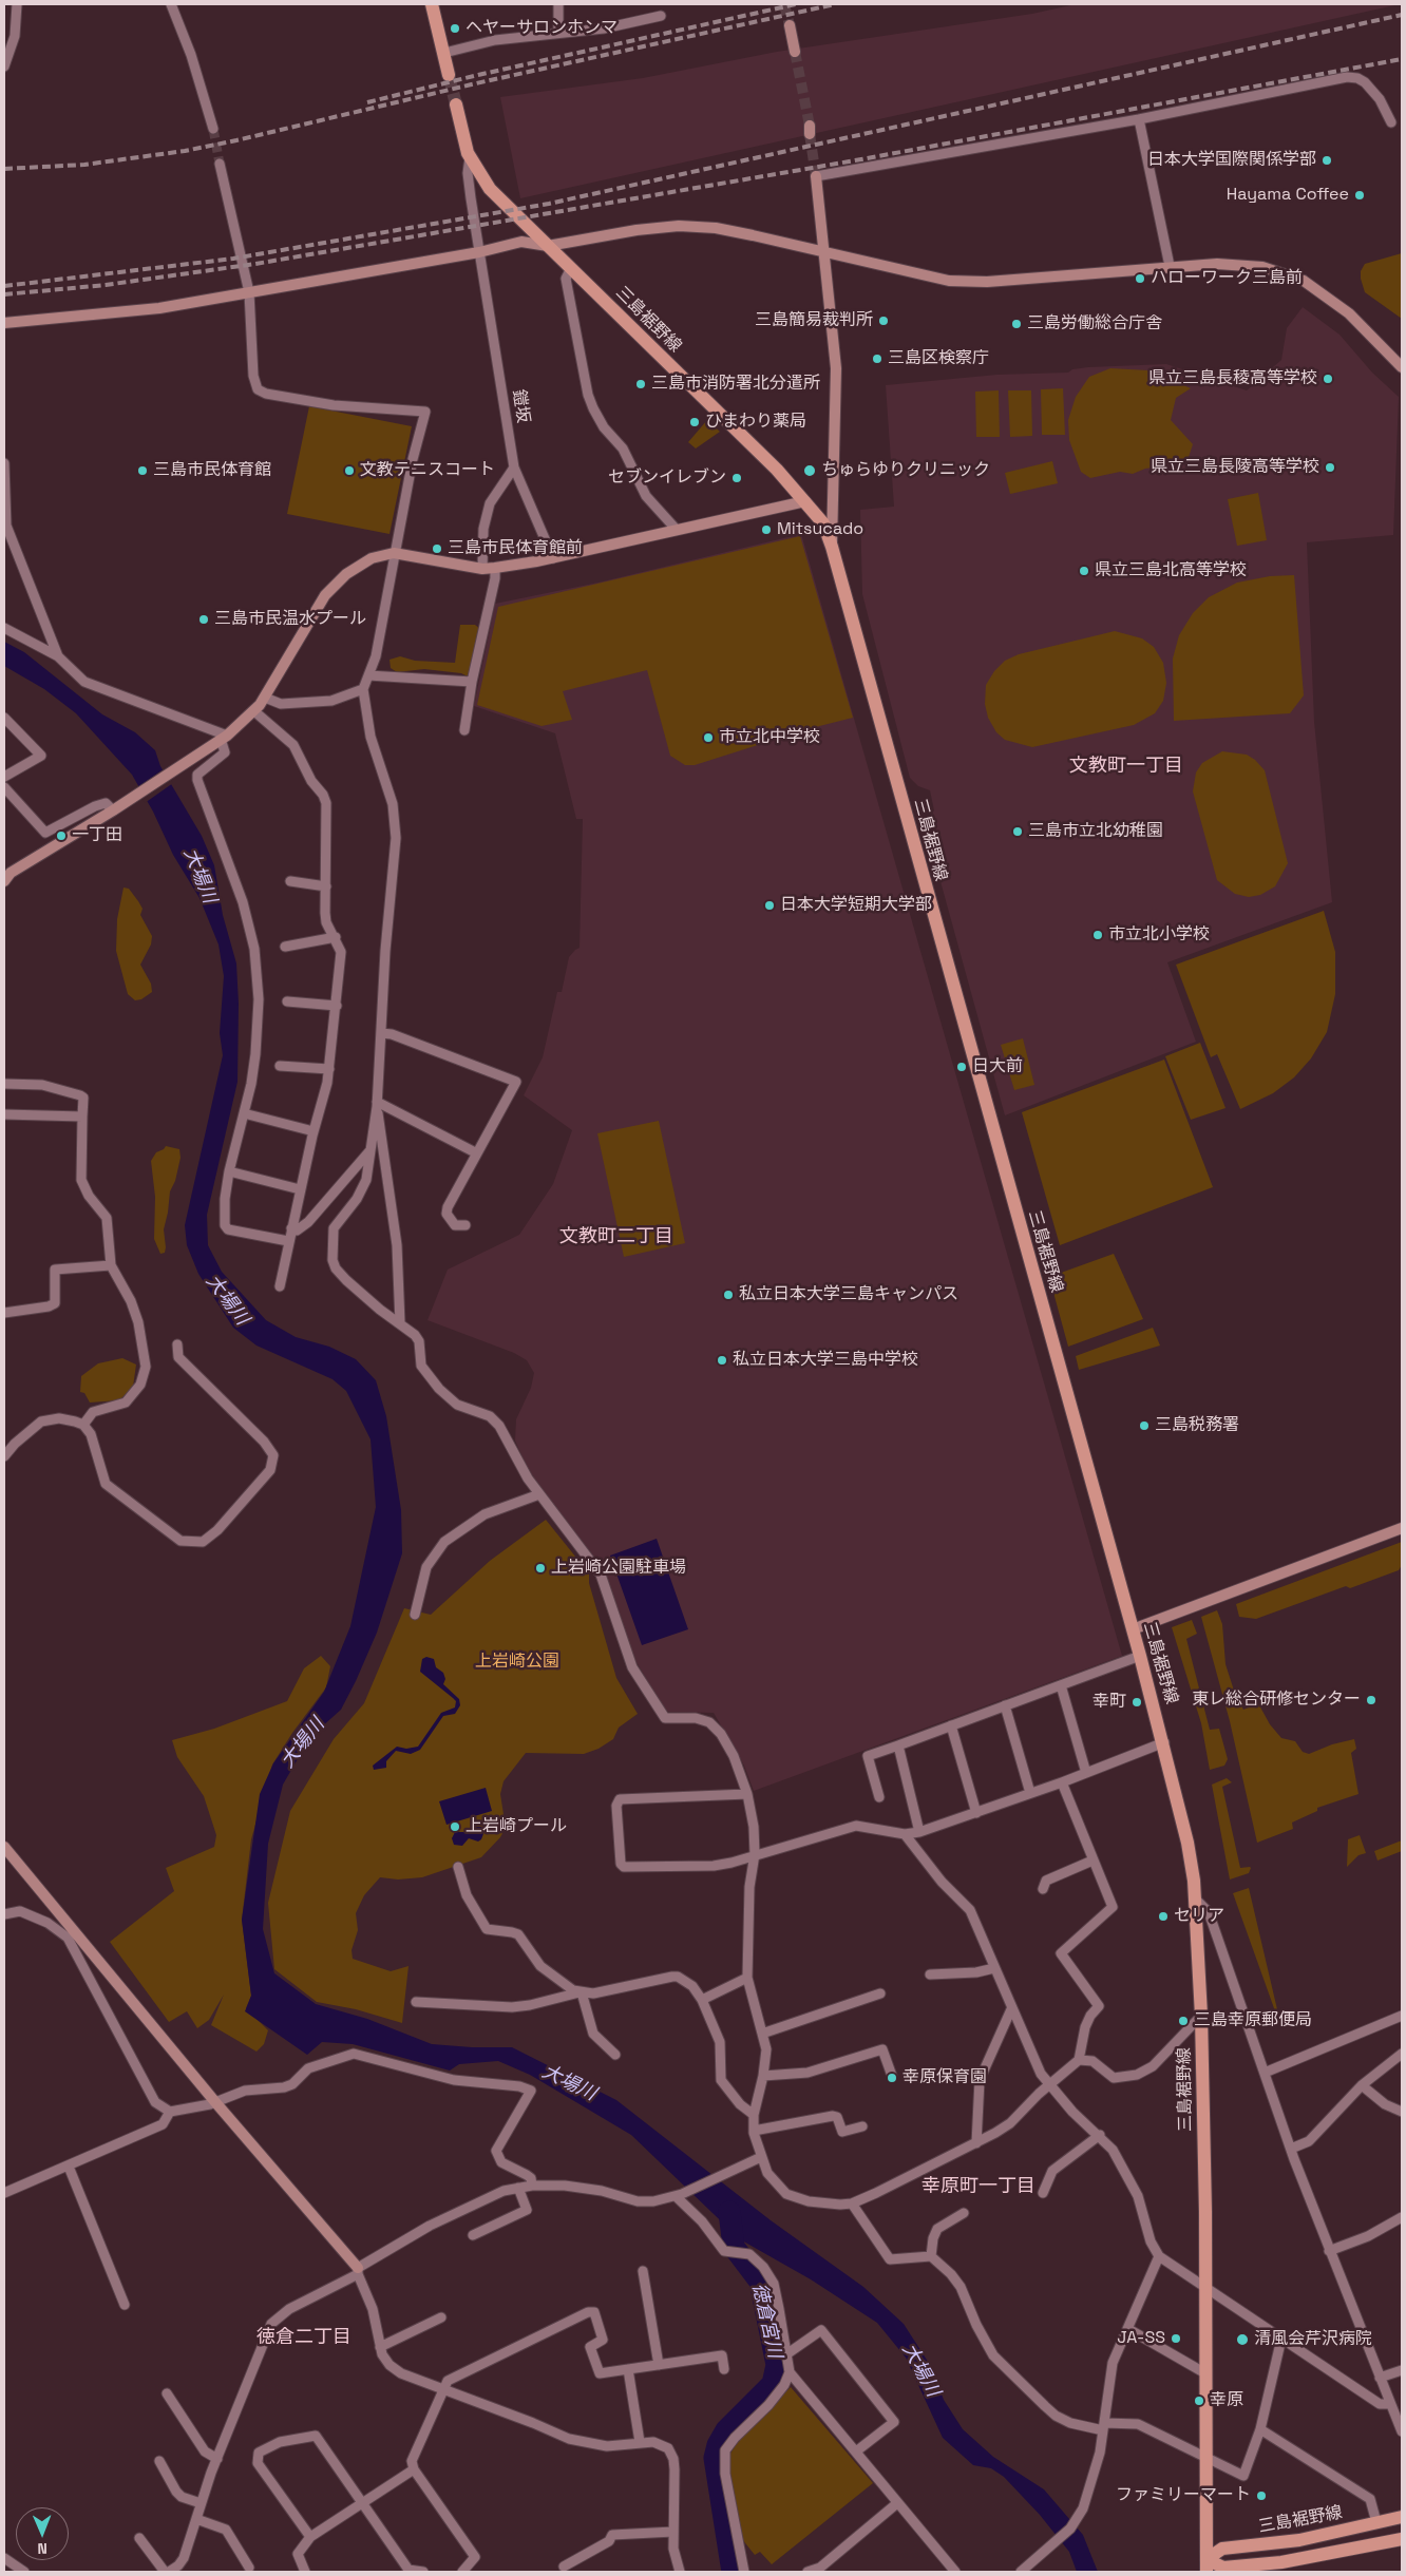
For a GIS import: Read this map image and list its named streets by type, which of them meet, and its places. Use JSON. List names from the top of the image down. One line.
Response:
{"streets":{"main road":["三島裾野線"],"street":["鎧坂"]},"crossings":[["三島裾野線","鎧坂"]],"districts":["文教町一丁目","文教町二丁目","幸原町一丁目","徳倉二丁目"],"water":["大場川","徳倉宮川"],"parks":["上岩崎公園"],"places":["ヘヤーサロンホンマ","日本大学国際関係学部","Hayama Coffee","ハローワーク三島前","三島簡易裁判所","三島労働総合庁舎","三島区検察庁","県立三島長稜高等学校","三島市消防署北分遣所","ひまわり薬局","県立三島長陵高等学校","三島市民体育館","文教テニスコート","ちゅらゆりクリニック","セブンイレブン","Mitsucado","三島市民体育館前","県立三島北高等学校","三島市民温水プール","市立北中学校","三島市立北幼稚園","一丁田","日本大学短期大学部","市立北小学校","日大前","私立日本大学三島キャンパス","私立日本大学三島中学校","三島税務署","上岩崎公園駐車場","東レ総合研修センター","幸町","上岩崎プール","セリア","三島幸原郵便局","幸原保育園","JA-SS","清風会芹沢病院","幸原","ファミリーマート"],"north":"bottom"}
